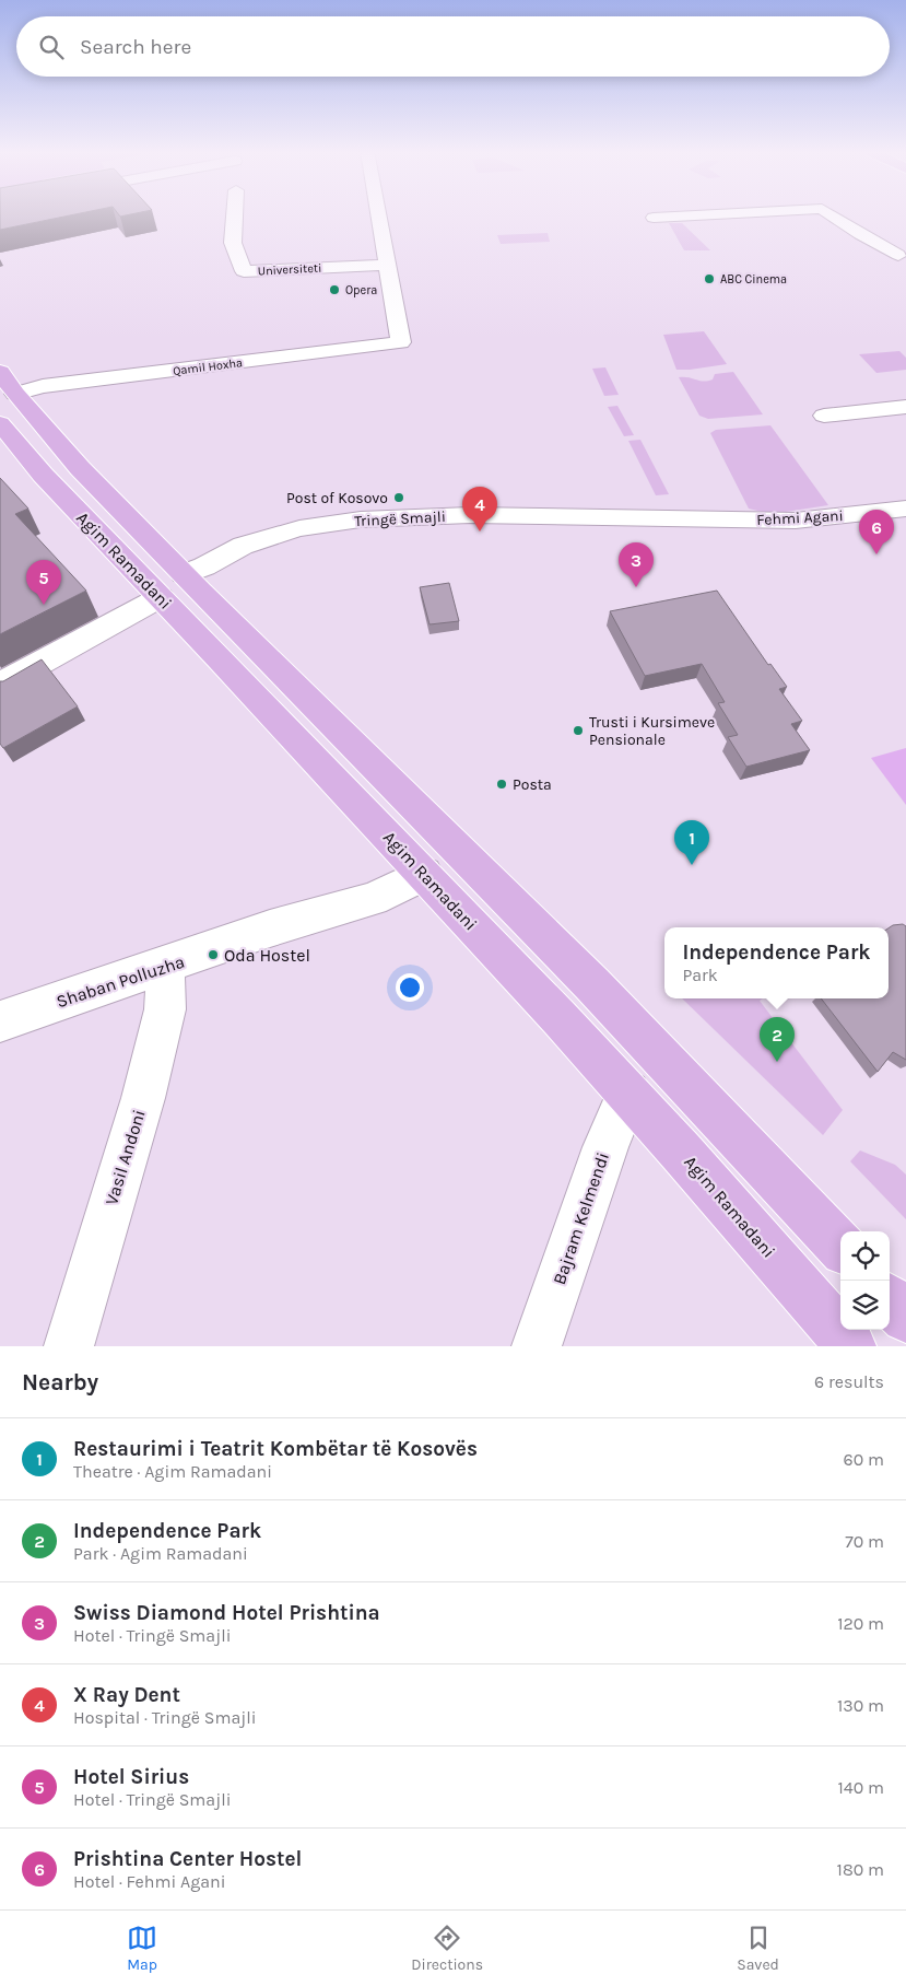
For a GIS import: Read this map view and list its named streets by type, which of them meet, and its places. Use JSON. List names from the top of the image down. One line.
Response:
{"streets":{"main road":["Agim Ramadani"],"street":["Universiteti","Qamil Hoxha","Fehmi Agani","Tringë Smajli","Shaban Polluzha","Vasil Andoni","Bajram Kelmendi"]},"crossings":[["Universiteti","Qamil Hoxha"],["Qamil Hoxha","Agim Ramadani"],["Fehmi Agani","Tringë Smajli"],["Tringë Smajli","Agim Ramadani"],["Agim Ramadani","Shaban Polluzha"],["Agim Ramadani","Bajram Kelmendi"],["Shaban Polluzha","Vasil Andoni"]],"places":["ABC Cinema","Opera","Post of Kosovo","Trusti i Kursimeve Pensionale","Posta","Oda Hostel"],"page":{"search":"Search here","pins":["4","6","3","5","1","2"],"popup":["Independence Park","Park"],"heading":["Nearby","6 results"],"list":[{"mark":"1","name":"Restaurimi i Teatrit Kombëtar të Kosovës","note":"Theatre · Agim Ramadani","value":"60 m"},{"mark":"2","name":"Independence Park","note":"Park · Agim Ramadani","value":"70 m"},{"mark":"3","name":"Swiss Diamond Hotel Prishtina","note":"Hotel · Tringë Smajli","value":"120 m"},{"mark":"4","name":"X Ray Dent","note":"Hospital · Tringë Smajli","value":"130 m"},{"mark":"5","name":"Hotel Sirius","note":"Hotel · Tringë Smajli","value":"140 m"},{"mark":"6","name":"Prishtina Center Hostel","note":"Hotel · Fehmi Agani","value":"180 m"}],"nav":["Map","Directions","Saved"]}}
